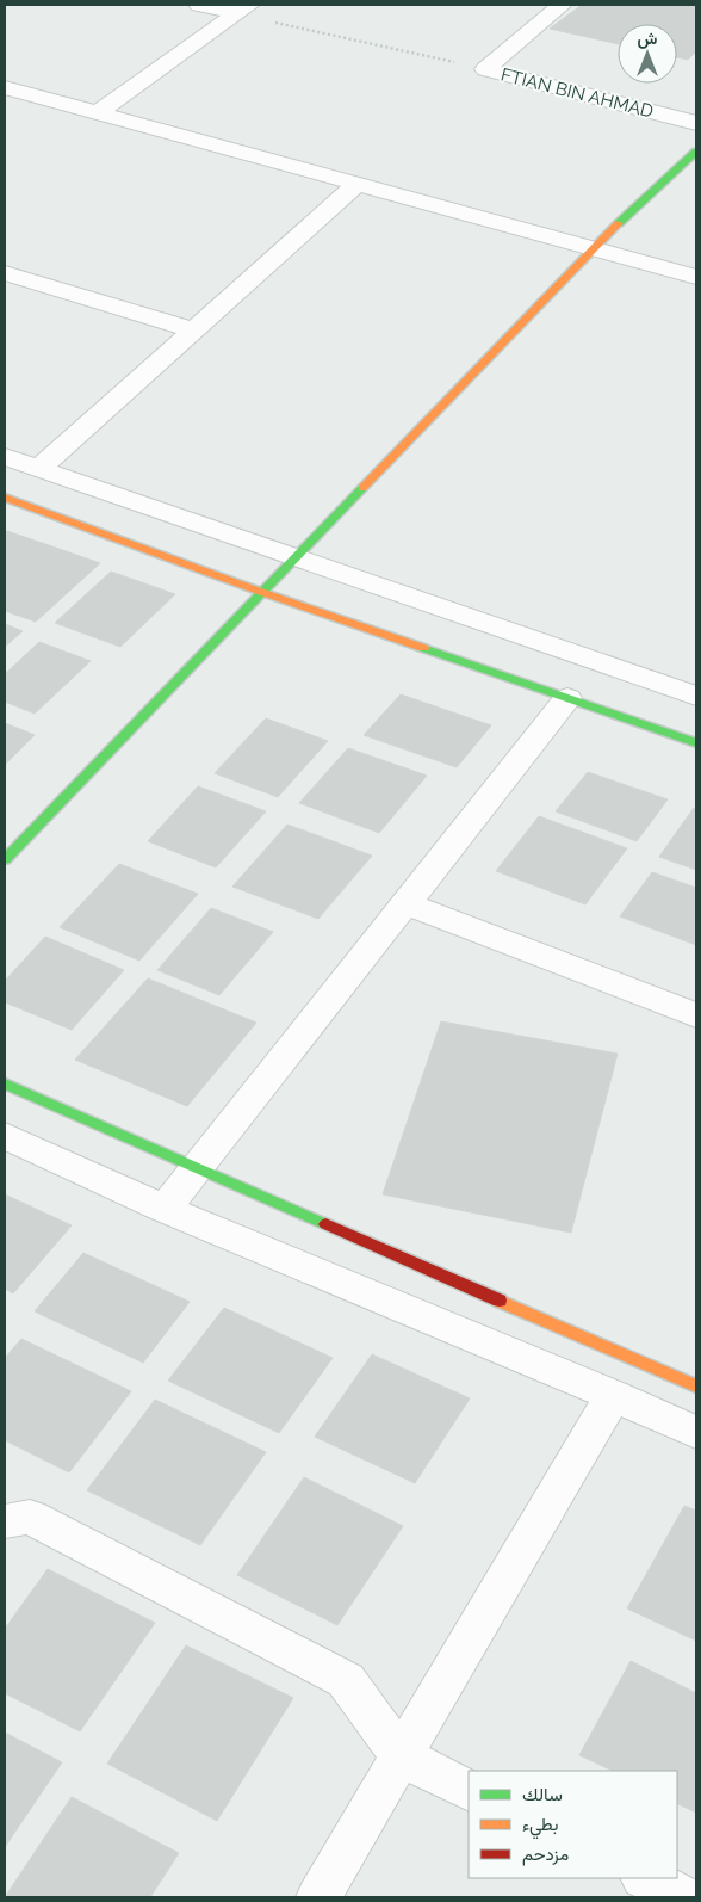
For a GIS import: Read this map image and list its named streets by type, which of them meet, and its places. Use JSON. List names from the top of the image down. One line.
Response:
{"streets":{"street":["FTIAN BIN AHMAD"]},"legend":["سالك","بطيء","مزدحم"],"north":"top"}
